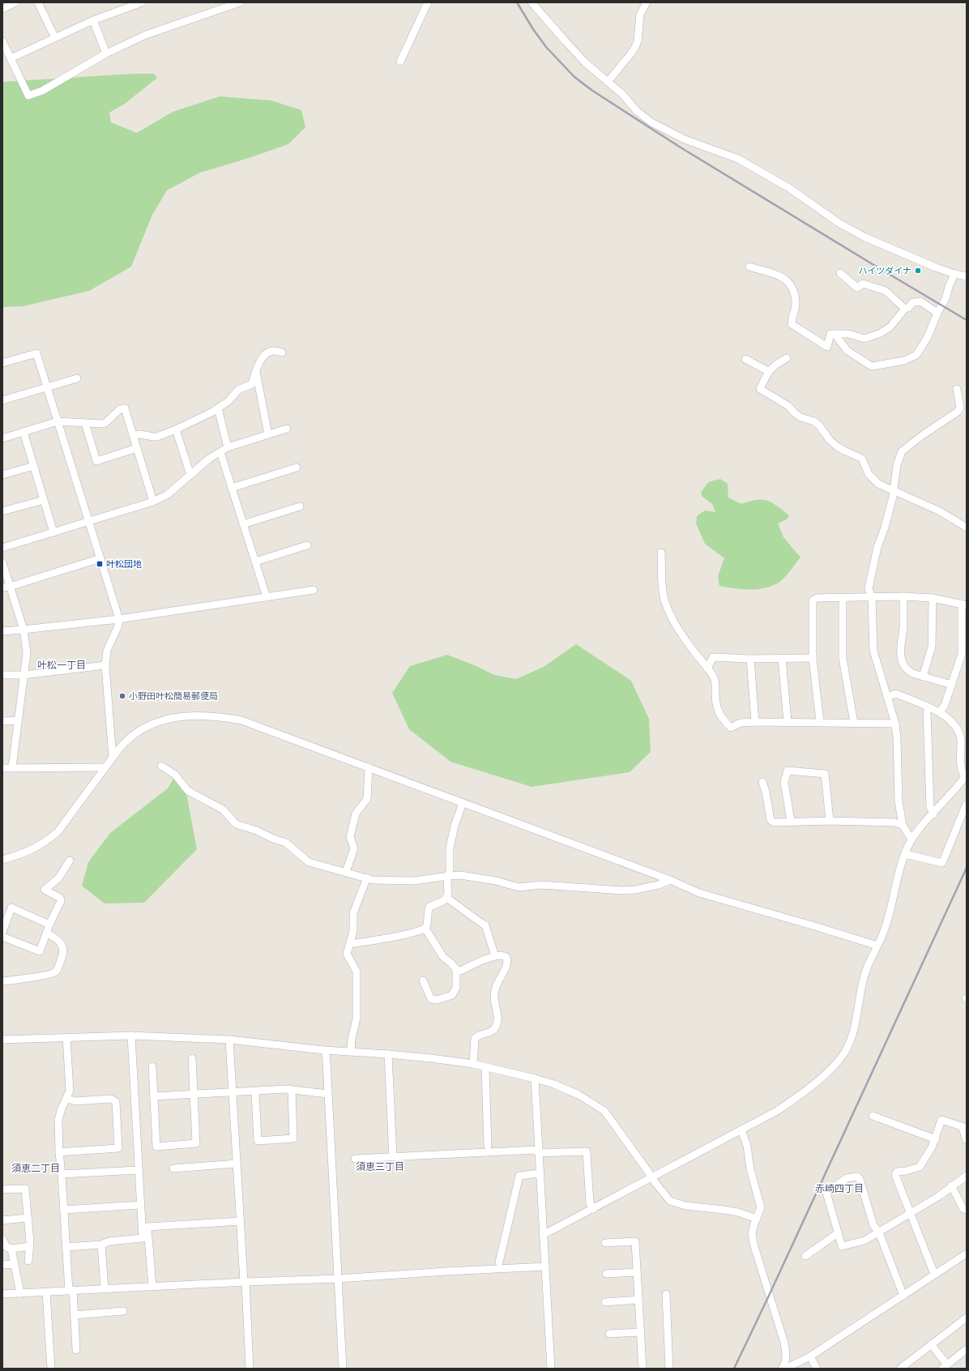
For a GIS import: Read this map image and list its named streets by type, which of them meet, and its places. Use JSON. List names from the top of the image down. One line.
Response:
{"districts":["叶松一丁目","須恵三丁目","須恵二丁目","赤崎四丁目"],"places":{"other":["ハイツダイナ","小野田叶松簡易郵便局"],"transit":["叶松団地"]}}
